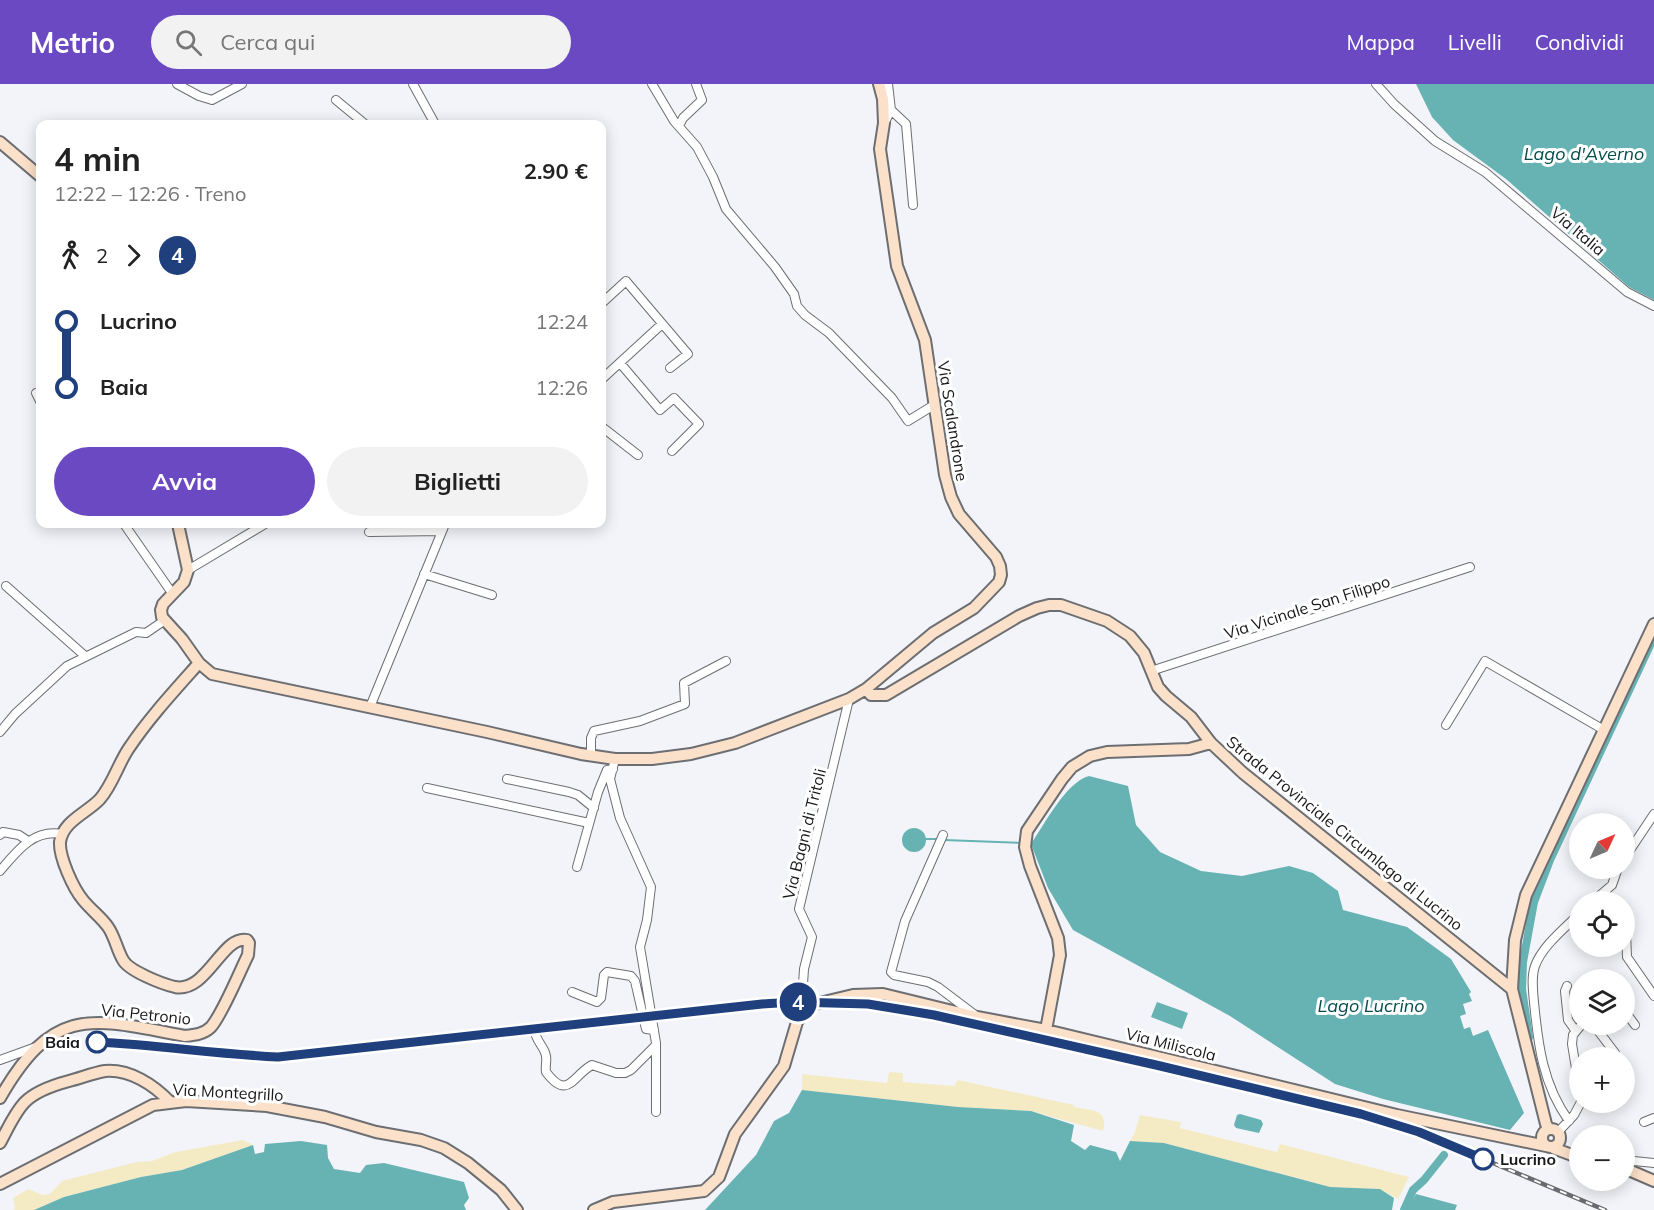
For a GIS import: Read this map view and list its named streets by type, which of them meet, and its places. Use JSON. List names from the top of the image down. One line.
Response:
{"streets":{"street":["Via Italia","Via Scalandrone","Via Vicinale San Filippo","Strada Provinciale Circumlago di Lucrino","Via Bagni di Tritoli","Via Petronio","Via Miliscola","Via Montegrillo"]},"crossings":[["Strada Provinciale Circumlago di Lucrino","Via Miliscola"],["Via Bagni di Tritoli","Via Miliscola"]],"water":["Lago d'Averno","Lago Lucrino"],"places":["Baia","Lucrino"],"north":"top right","page":{"header":"Metrio","search":"Cerca qui","nav":["Mappa","Livelli","Condividi"],"on_map":"4","heading":["4 min","12:22 – 12:26 · Treno","2.90 €"],"legs":["2","4"],"list":[{"name":"Lucrino","value":"12:24"},{"name":"Baia","value":"12:26"}],"buttons":["Avvia","Biglietti"],"map_buttons":["+","−"]}}
